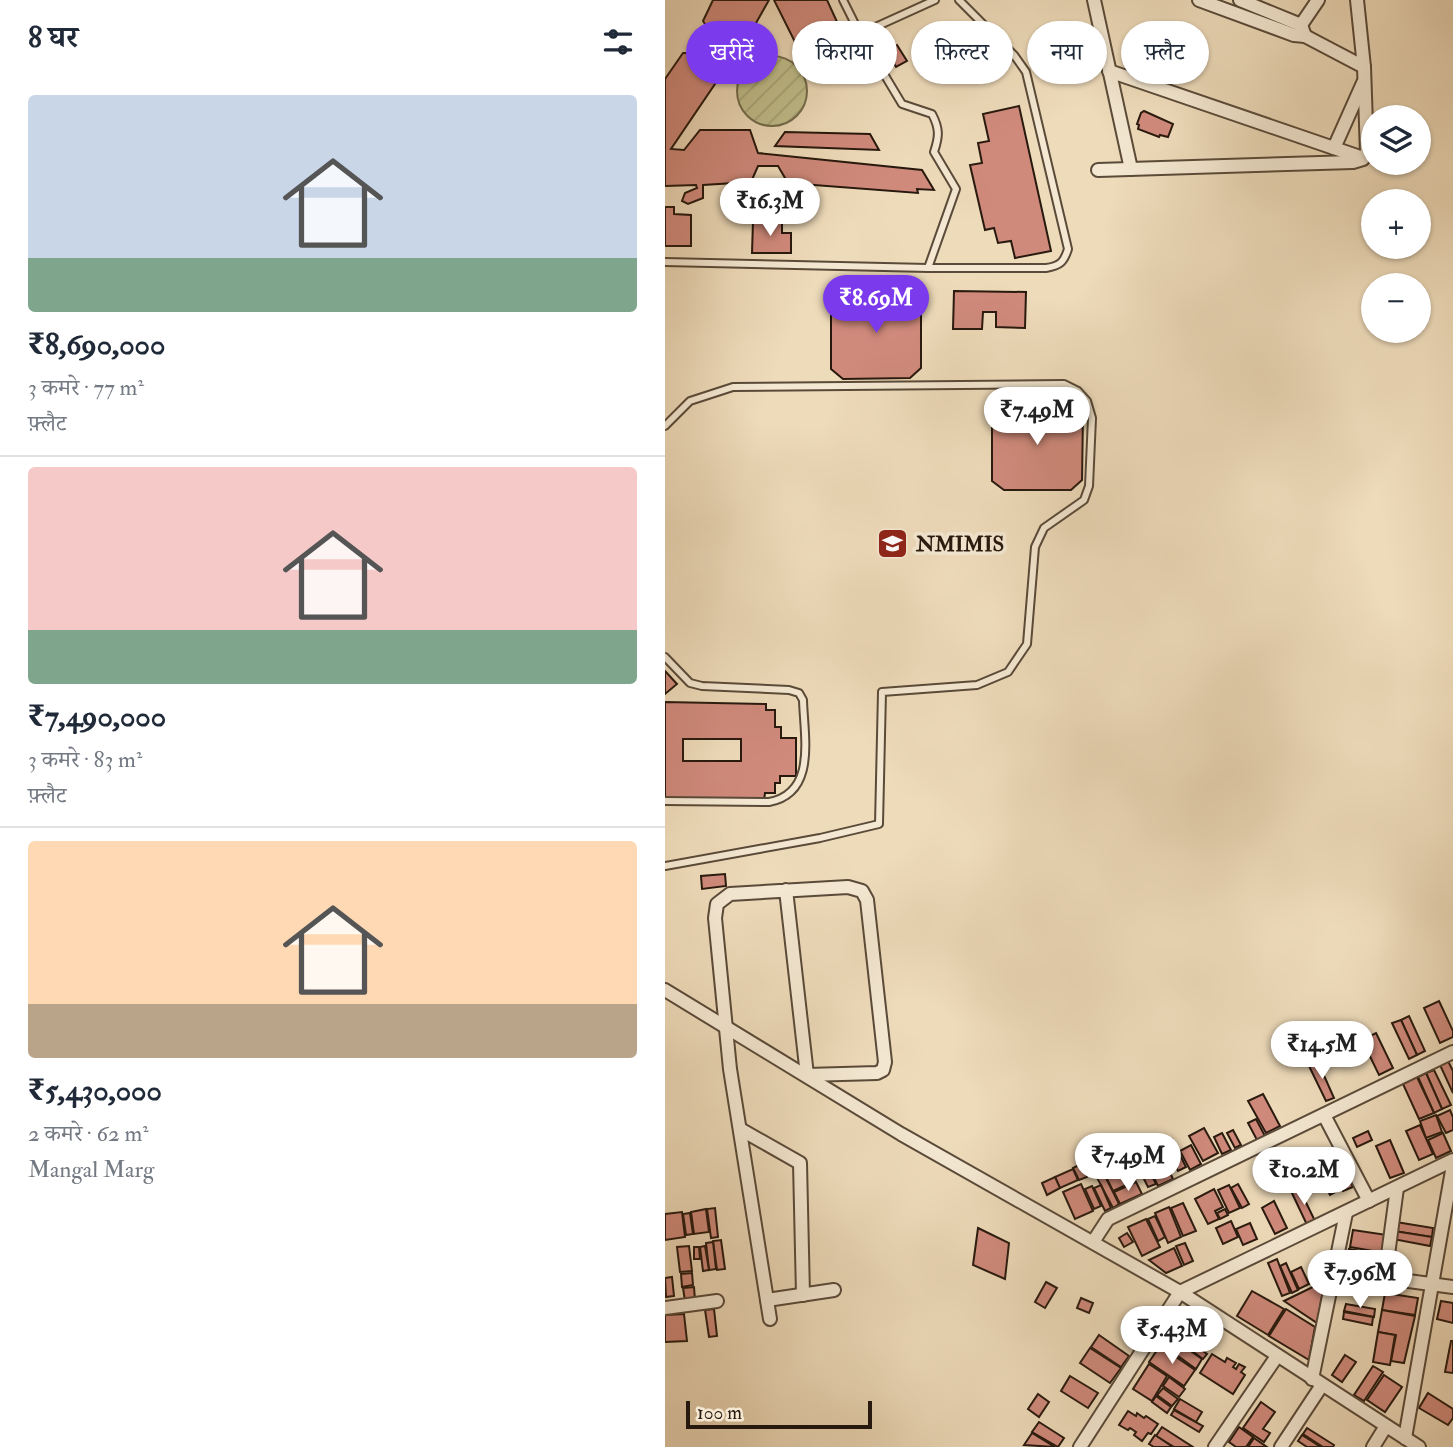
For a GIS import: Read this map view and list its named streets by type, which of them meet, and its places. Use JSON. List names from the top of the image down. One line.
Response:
{"places":{"school or university":["NMIMIS"]},"scale_bar":"100 m","page":{"heading":"8 घर","chip":["खरीदें","किराया","फ़िल्टर","नया","फ़्लैट"],"list":[{"name":"₹8,690,000","note":"3 कमरे · 77 m² · फ़्लैट"},{"name":"₹7,490,000","note":"3 कमरे · 83 m² · फ़्लैट"},{"name":"₹5,430,000","note":"2 कमरे · 62 m² · Mangal Marg"}],"map_buttons":["+","−"],"price":["₹16.3M","₹8.69M","₹7.49M","₹14.5M","₹7.49M","₹10.2M","₹7.96M","₹5.43M"],"scale":"100 m"}}
